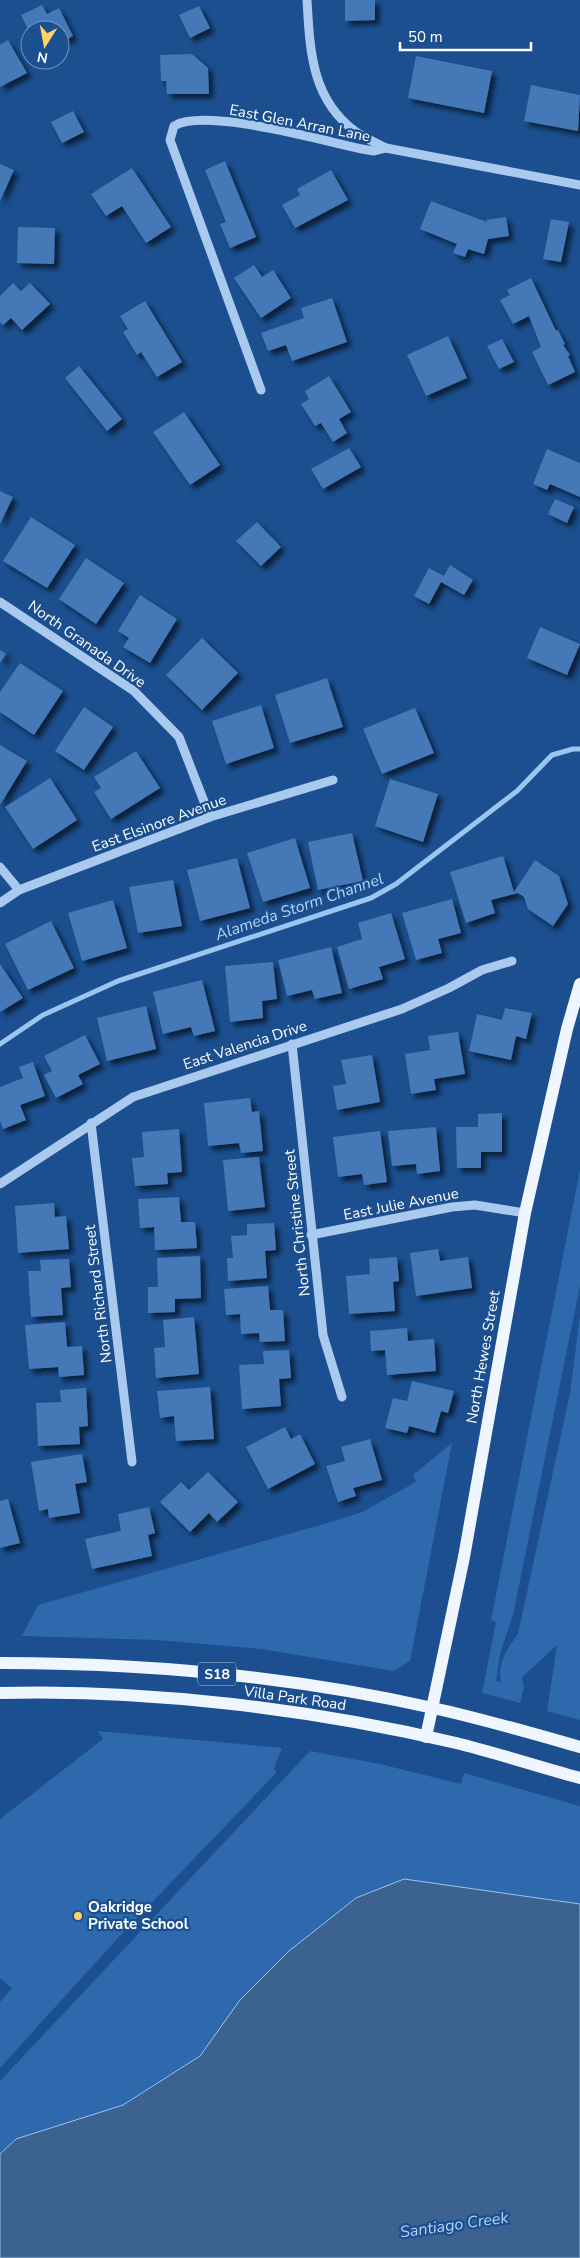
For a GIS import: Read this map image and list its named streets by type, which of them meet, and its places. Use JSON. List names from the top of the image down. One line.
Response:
{"streets":{"main road":["North Hewes Street","S18","Villa Park Road"],"street":["East Glen Arran Lane","North Granada Drive","East Elsinore Avenue","East Valencia Drive","East Julie Avenue","North Christine Street","North Richard Street"]},"crossings":[["North Granada Drive","East Elsinore Avenue"],["East Valencia Drive","North Christine Street"],["East Valencia Drive","North Richard Street"],["East Julie Avenue","North Christine Street"],["East Julie Avenue","North Hewes Street"],["North Hewes Street","Villa Park Road"]],"water":["Alameda Storm Channel","Santiago Creek"],"places":["Oakridge Private School"],"scale_bar":"50 m","north":"bottom"}
